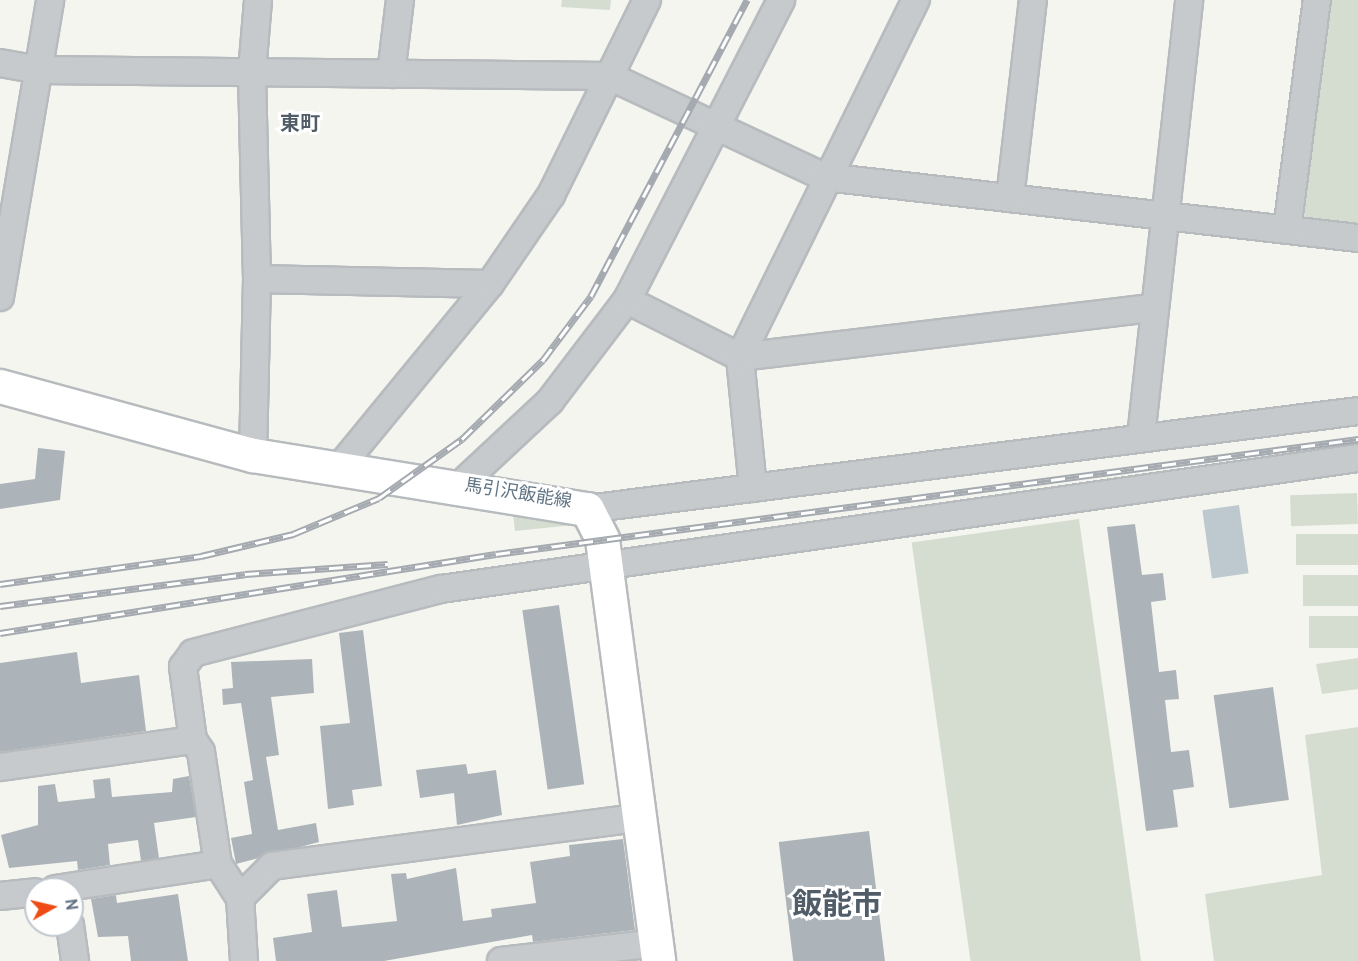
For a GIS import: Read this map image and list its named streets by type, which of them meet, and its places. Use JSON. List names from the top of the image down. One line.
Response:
{"streets":{"main road":["馬引沢飯能線"]},"districts":["東町","飯能市"],"north":"right"}
